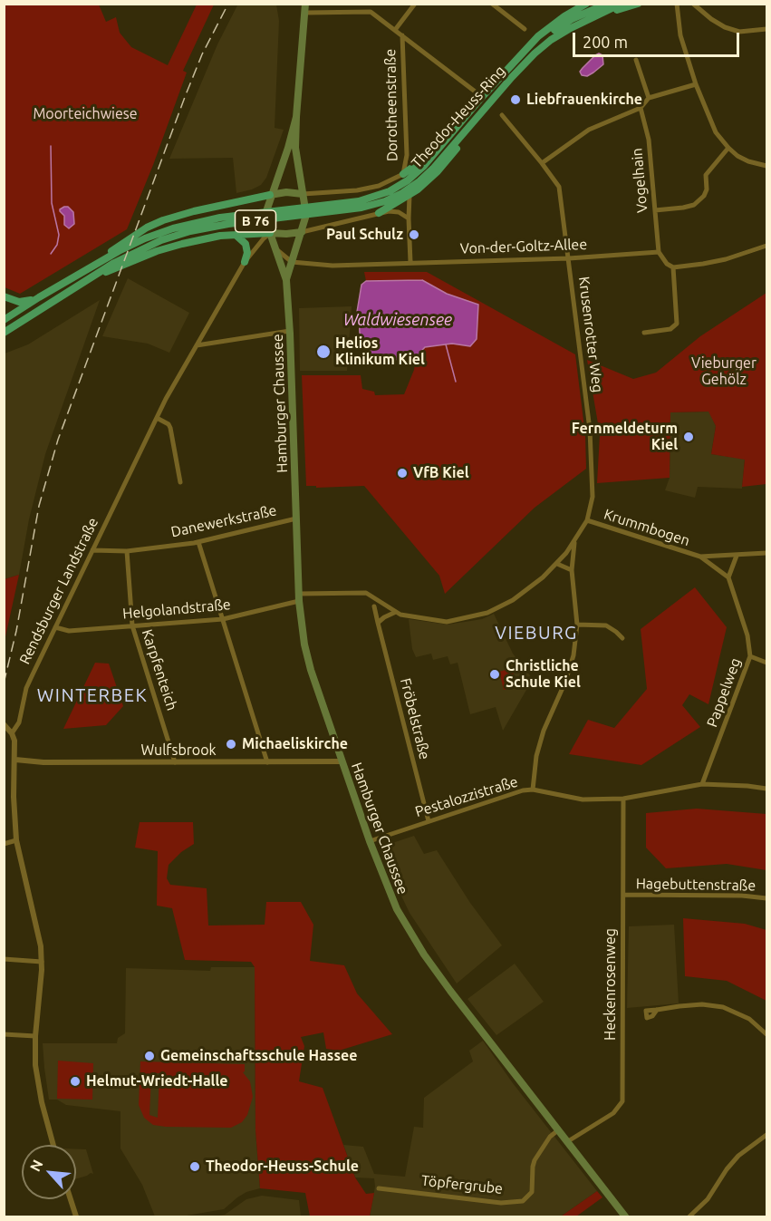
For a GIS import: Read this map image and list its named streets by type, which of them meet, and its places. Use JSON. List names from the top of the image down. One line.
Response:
{"streets":{"highway":["Theodor-Heuss-Ring","B 76"],"main road":["Hamburger Chaussee"],"street":["Dorotheenstraße","Vogelhain","Von-der-Goltz-Allee","Krusenrotter Weg","Danewerkstraße","Krummbogen","Rendsburger Landstraße","Helgolandstraße","Karpfenteich","Pappelweg","Fröbelstraße","Wulfsbrook","Pestalozzistraße","Hagebuttenstraße","Heckenrosenweg","Töpfergrube"]},"crossings":[["Dorotheenstraße","Theodor-Heuss-Ring"],["Theodor-Heuss-Ring","Hamburger Chaussee"],["Theodor-Heuss-Ring","Rendsburger Landstraße"],["Vogelhain","Von-der-Goltz-Allee"],["Von-der-Goltz-Allee","Krusenrotter Weg"],["Von-der-Goltz-Allee","Hamburger Chaussee"],["Krusenrotter Weg","Krummbogen"],["Krusenrotter Weg","Helgolandstraße"],["Krusenrotter Weg","Pestalozzistraße"],["Hamburger Chaussee","Danewerkstraße"],["Hamburger Chaussee","Rendsburger Landstraße"],["Hamburger Chaussee","Helgolandstraße"],["Hamburger Chaussee","Wulfsbrook"],["Hamburger Chaussee","Pestalozzistraße"],["Hamburger Chaussee","Heckenrosenweg"],["Hamburger Chaussee","Töpfergrube"],["Danewerkstraße","Rendsburger Landstraße"],["Danewerkstraße","Karpfenteich"],["Krummbogen","Pappelweg"],["Rendsburger Landstraße","Helgolandstraße"],["Helgolandstraße","Karpfenteich"],["Karpfenteich","Wulfsbrook"],["Pappelweg","Pestalozzistraße"],["Fröbelstraße","Pestalozzistraße"],["Pestalozzistraße","Heckenrosenweg"],["Hagebuttenstraße","Heckenrosenweg"]],"districts":["VIEBURG","WINTERBEK"],"water":["Waldwiesensee"],"parks":["Moorteichwiese","Vieburger Gehölz"],"places":["Liebfrauenkirche","Paul Schulz","Helios Klinikum Kiel","Fernmeldeturm Kiel","VfB Kiel","Christliche Schule Kiel","Michaeliskirche","Gemeinschaftsschule Hassee","Helmut-Wriedt-Halle","Theodor-Heuss-Schule"],"scale_bar":"200 m","north":"top left"}
